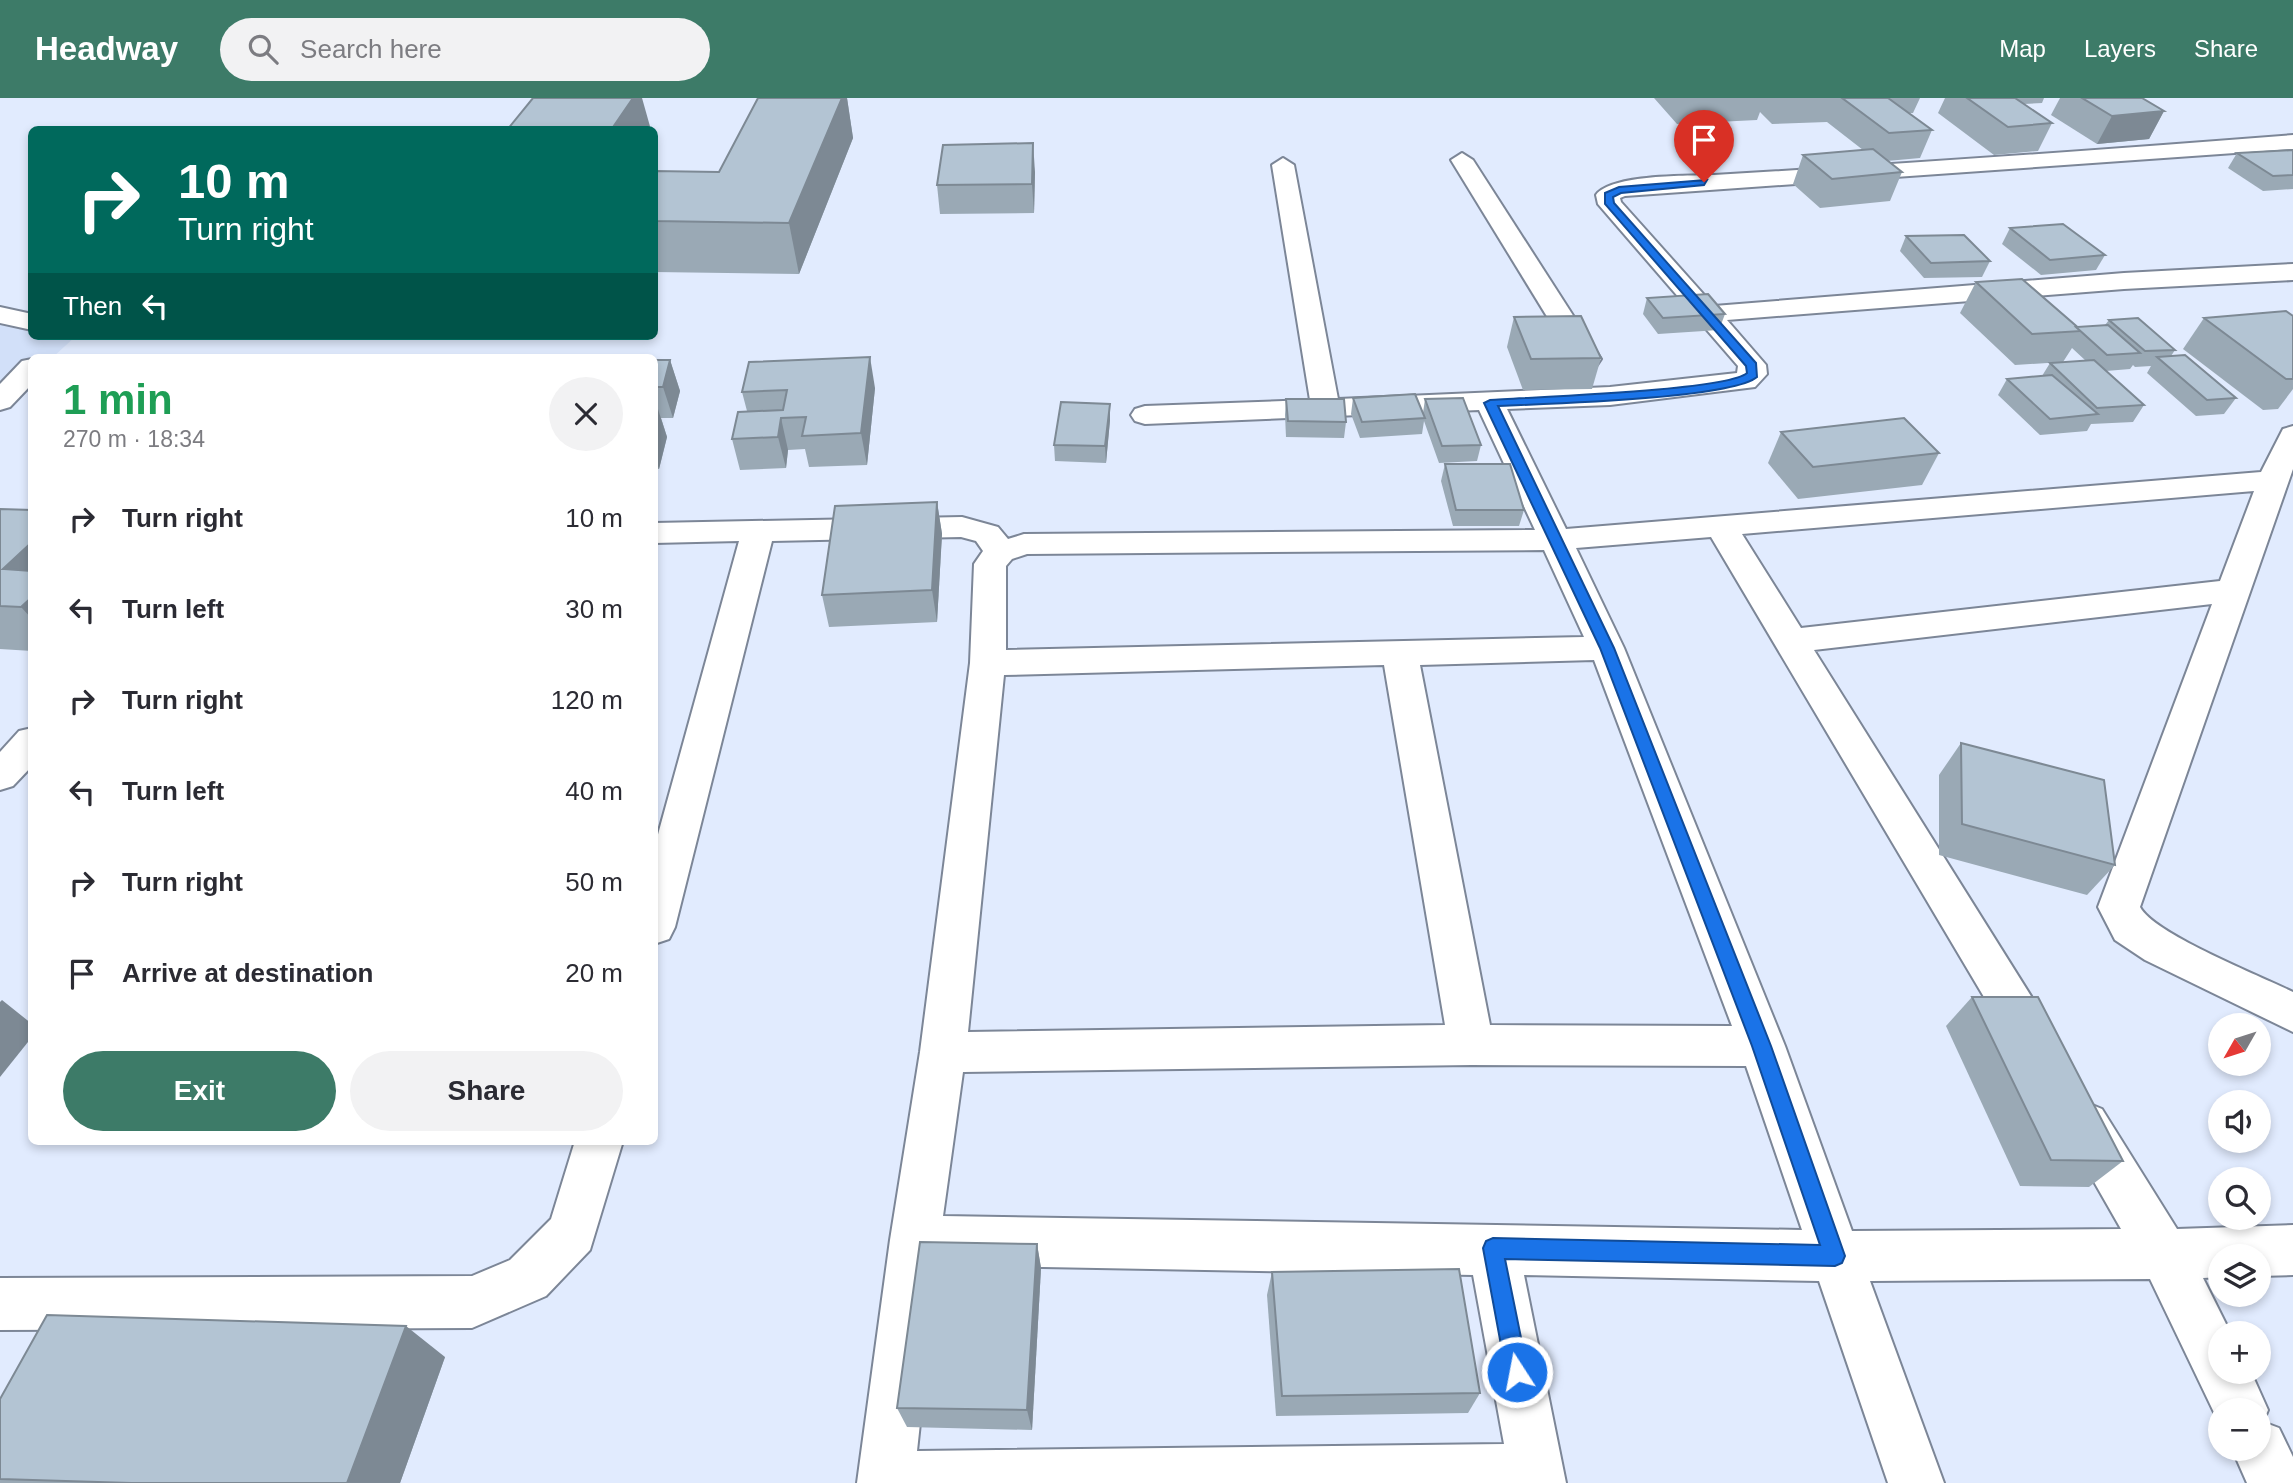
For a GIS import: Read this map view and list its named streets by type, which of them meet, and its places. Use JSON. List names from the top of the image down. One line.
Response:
{"north":"bottom left","page":{"header":"Headway","search":"Search here","nav":["Map","Layers","Share"],"turn":["10 m","Turn right"],"then":"Then","heading":["1 min","270 m · 18:34"],"list":[{"name":"Turn right","value":"10 m"},{"name":"Turn left","value":"30 m"},{"name":"Turn right","value":"120 m"},{"name":"Turn left","value":"40 m"},{"name":"Turn right","value":"50 m"},{"name":"Arrive at destination","value":"20 m"}],"map_buttons":["+","−"],"buttons":["Exit","Share"]}}
